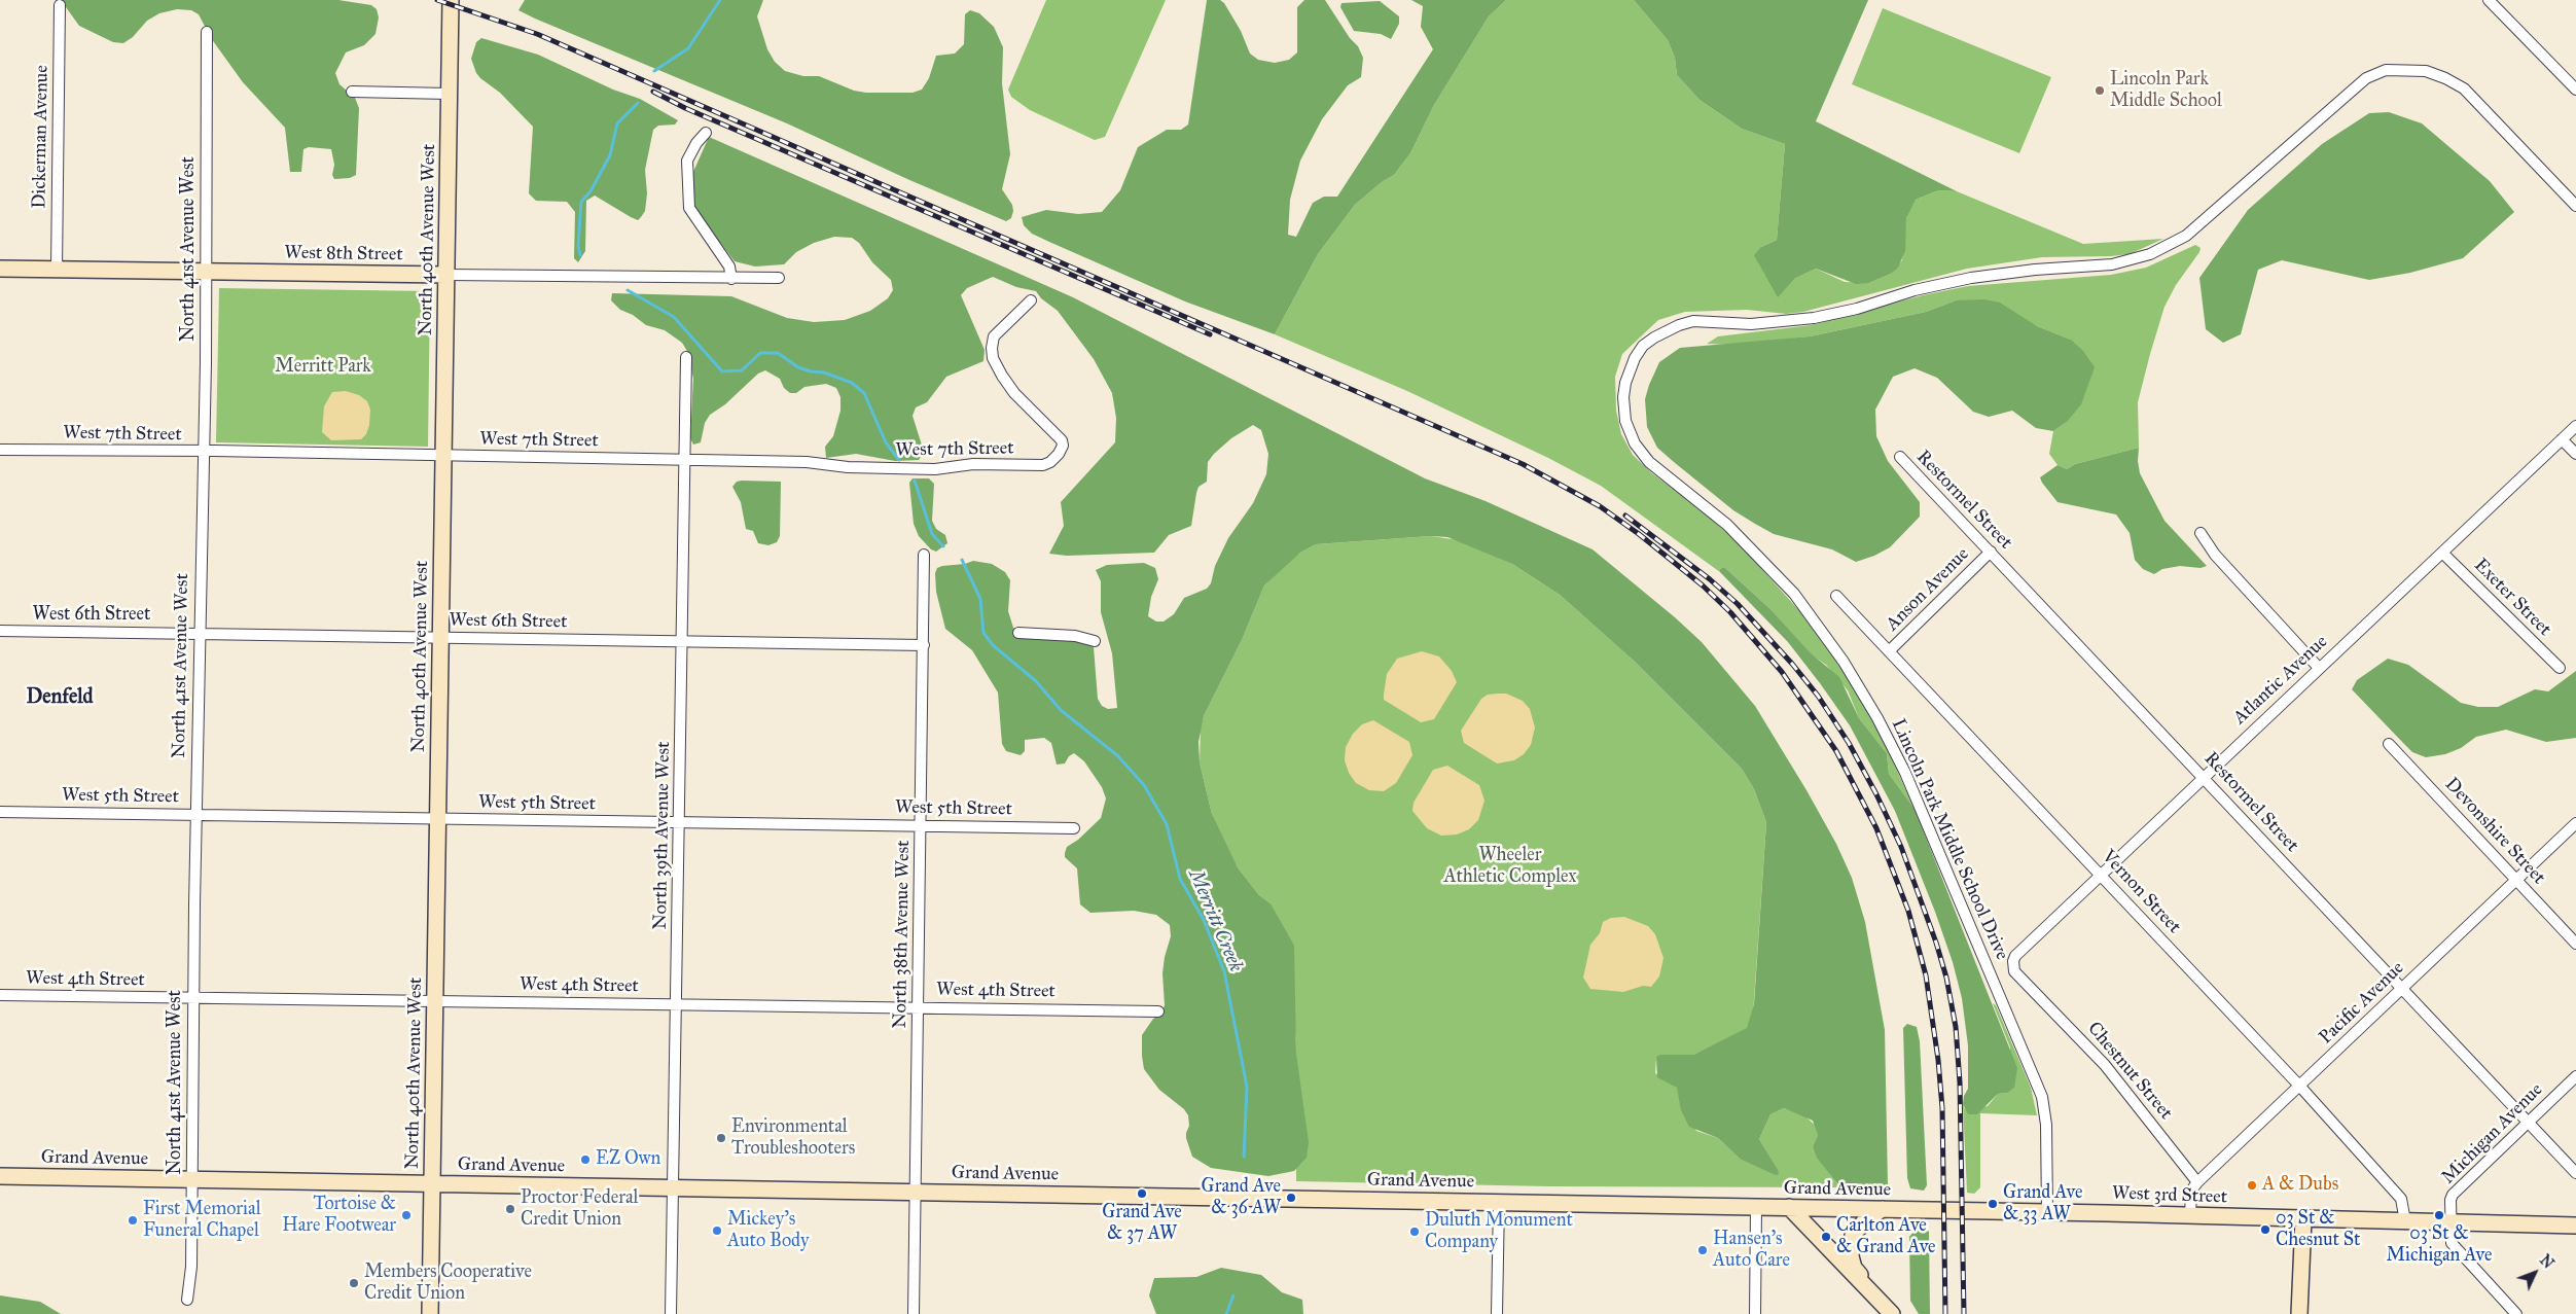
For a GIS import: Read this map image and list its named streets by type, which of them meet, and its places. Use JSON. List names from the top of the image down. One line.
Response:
{"streets":{"main road":["North 40th Avenue West","West 8th Street","Grand Avenue","West 3rd Street"],"street":["Dickerman Avenue","North 41st Avenue West","West 7th Street","Restormel Street","Anson Avenue","Exeter Street","West 6th Street","Atlantic Avenue","West 5th Street","Devonshire Street","North 39th Avenue West","Lincoln Park Middle School Drive","Vernon Street","North 38th Avenue West","West 4th Street","Pacific Avenue","Chestnut Street","Michigan Avenue"]},"crossings":[["Dickerman Avenue","West 8th Street"],["North 40th Avenue West","West 8th Street"],["North 40th Avenue West","West 7th Street"],["North 40th Avenue West","West 6th Street"],["North 40th Avenue West","West 5th Street"],["North 40th Avenue West","West 4th Street"],["North 40th Avenue West","Grand Avenue"],["North 41st Avenue West","West 8th Street"],["North 41st Avenue West","West 7th Street"],["North 41st Avenue West","West 6th Street"],["North 41st Avenue West","West 5th Street"],["North 41st Avenue West","West 4th Street"],["North 41st Avenue West","Grand Avenue"],["West 7th Street","North 39th Avenue West"],["Restormel Street","Anson Avenue"],["Restormel Street","Atlantic Avenue"],["Restormel Street","Pacific Avenue"],["Restormel Street","Michigan Avenue"],["Anson Avenue","Vernon Street"],["Exeter Street","Atlantic Avenue"],["West 6th Street","North 39th Avenue West"],["West 6th Street","North 38th Avenue West"],["Atlantic Avenue","Vernon Street"],["Atlantic Avenue","Chestnut Street"],["West 5th Street","North 39th Avenue West"],["West 5th Street","North 38th Avenue West"],["Devonshire Street","Pacific Avenue"],["North 39th Avenue West","West 4th Street"],["North 39th Avenue West","Grand Avenue"],["Lincoln Park Middle School Drive","West 3rd Street"],["Vernon Street","Pacific Avenue"],["Vernon Street","West 3rd Street"],["North 38th Avenue West","West 4th Street"],["North 38th Avenue West","Grand Avenue"],["Pacific Avenue","Chestnut Street"],["Michigan Avenue","West 3rd Street"],["Grand Avenue","West 3rd Street"]],"districts":["Denfeld"],"water":["Merritt Creek"],"parks":["Merritt Park","Wheeler Athletic Complex"],"places":["Lincoln Park Middle School","Environmental Troubleshooters","EZ Own","A & Dubs","Grand Ave & 37 AW","Grand Ave & 36 AW","Grand Ave & 33 AW","Proctor Federal Credit Union","Tortoise & Hare Footwear","03 St & Michigan Ave","First Memorial Funeral Chapel","03 St & Chesnut St","Mickey's Auto Body","Duluth Monument Company","Carlton Ave & Grand Ave","Hansen's Auto Care","Members Cooperative Credit Union"],"north":"top right"}
